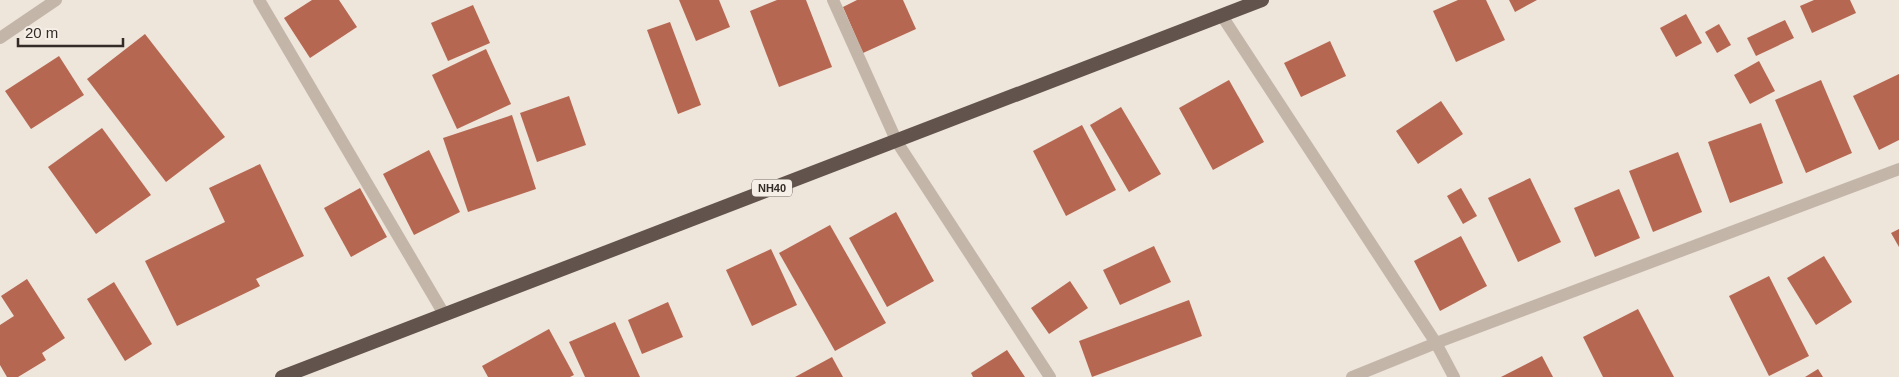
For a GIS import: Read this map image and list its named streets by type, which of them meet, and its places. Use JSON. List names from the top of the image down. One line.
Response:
{"streets":{"highway":["NH40"]},"scale_bar":"20 m"}
